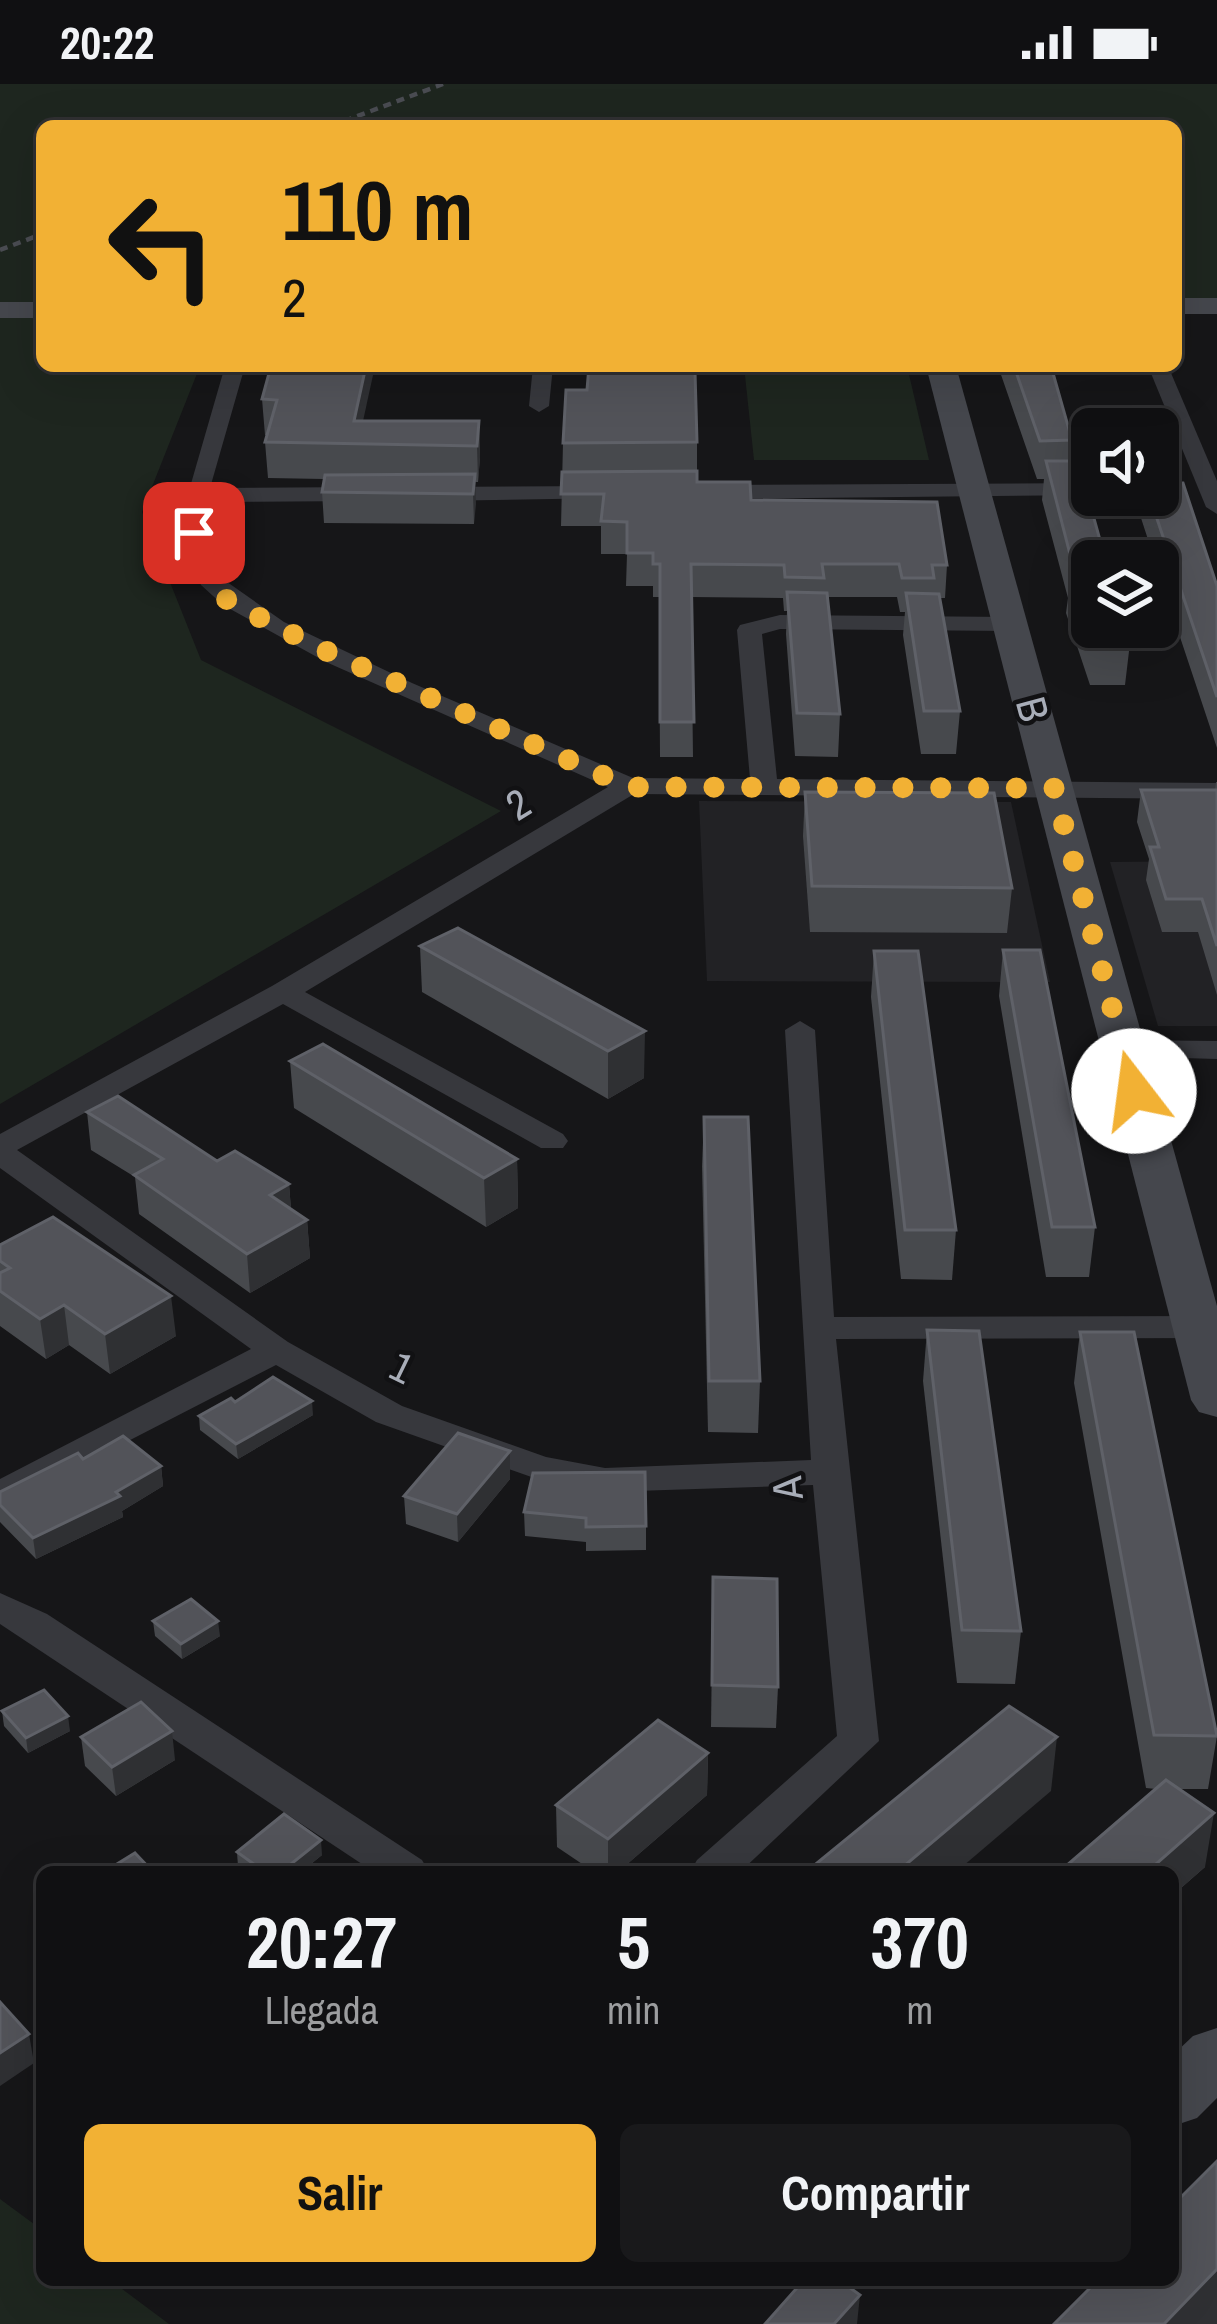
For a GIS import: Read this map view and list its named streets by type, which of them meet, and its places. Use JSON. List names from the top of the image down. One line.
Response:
{"streets":{"street":["B","2","1","A"]},"crossings":[["B","2"],["2","1"],["1","A"]],"page":{"status":"20:22","turn":["110 m","2"],"eta":["20:27","Llegada","5","min","370","m"],"buttons":["Salir","Compartir"]}}
